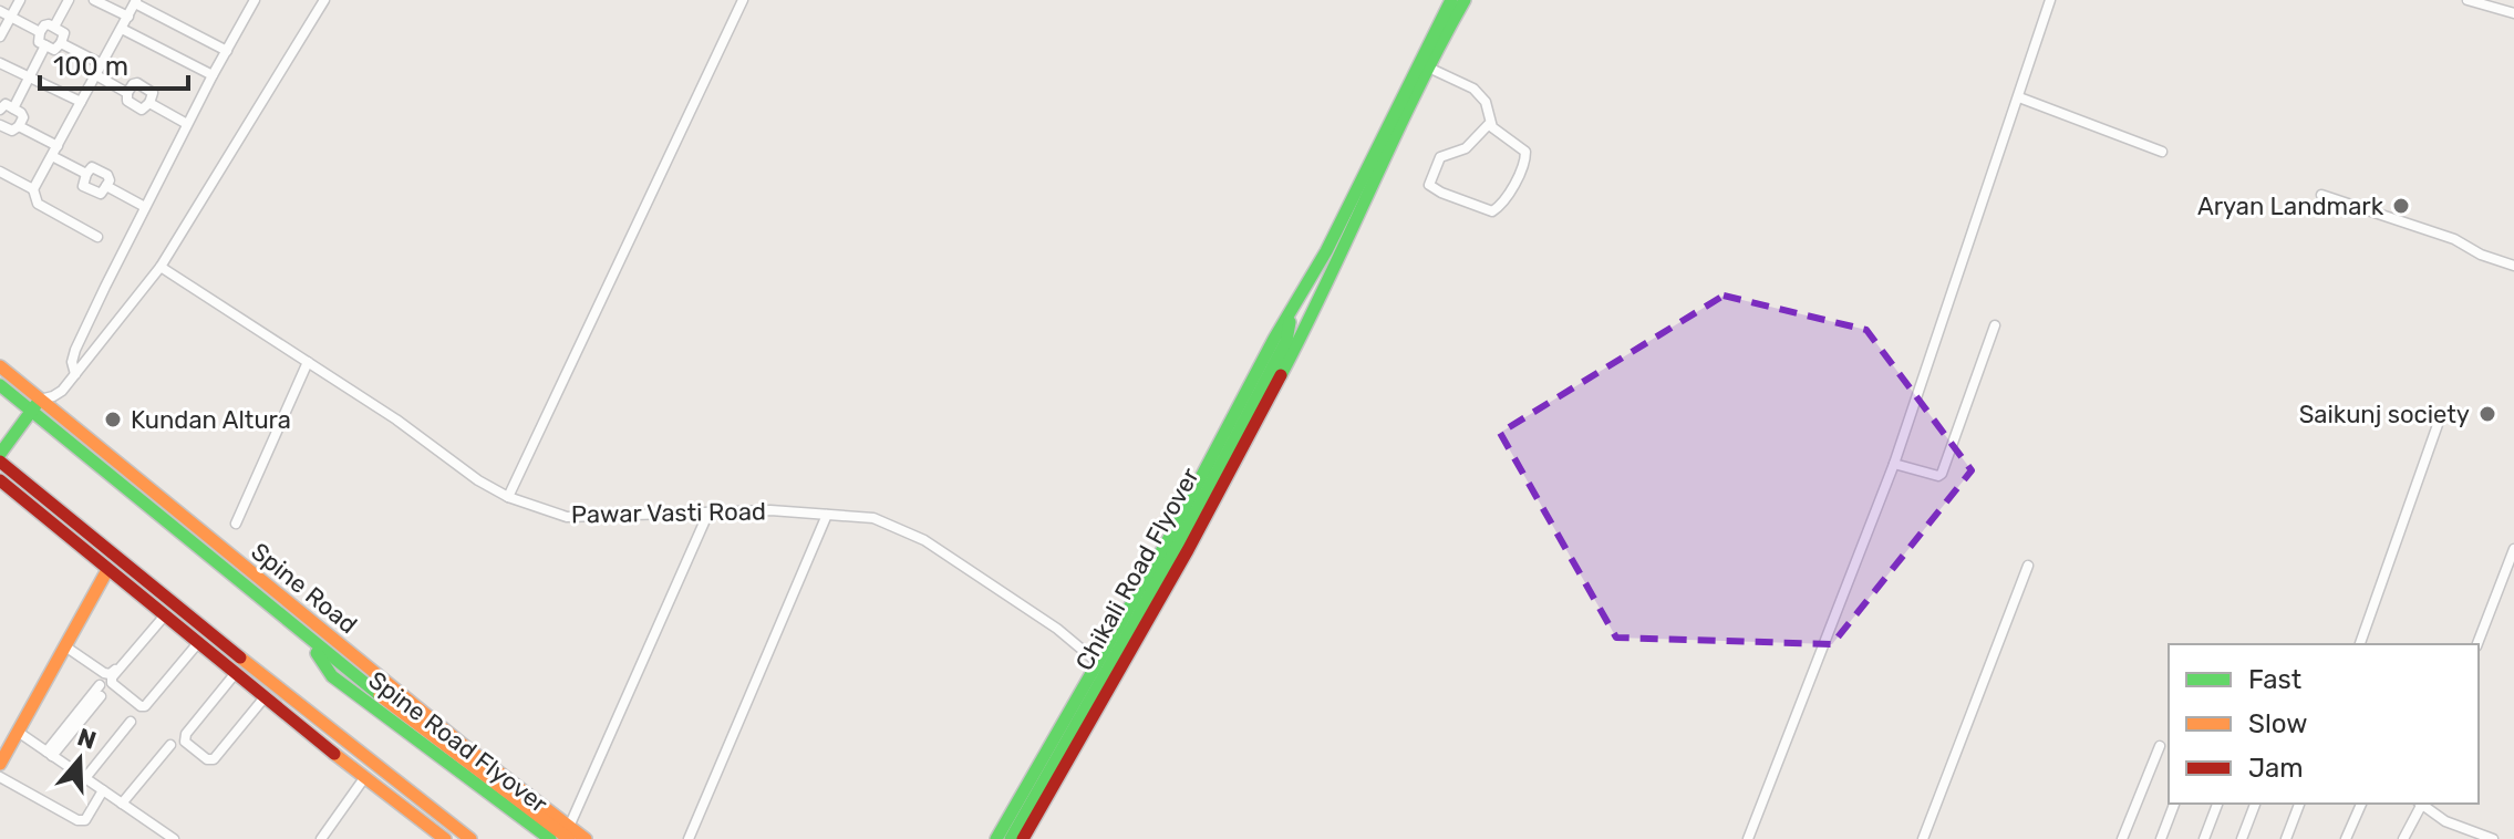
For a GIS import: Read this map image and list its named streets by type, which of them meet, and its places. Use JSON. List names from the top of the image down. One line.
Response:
{"streets":{"main road":["Chikali Road Flyover","Spine Road","Spine Road Flyover"],"street":["Pawar Vasti Road"]},"crossings":[["Spine Road","Spine Road Flyover"]],"places":["Aryan Landmark","Saikunj society","Kundan Altura"],"legend":["Fast","Slow","Jam"],"scale_bar":"100 m","north":"top"}
